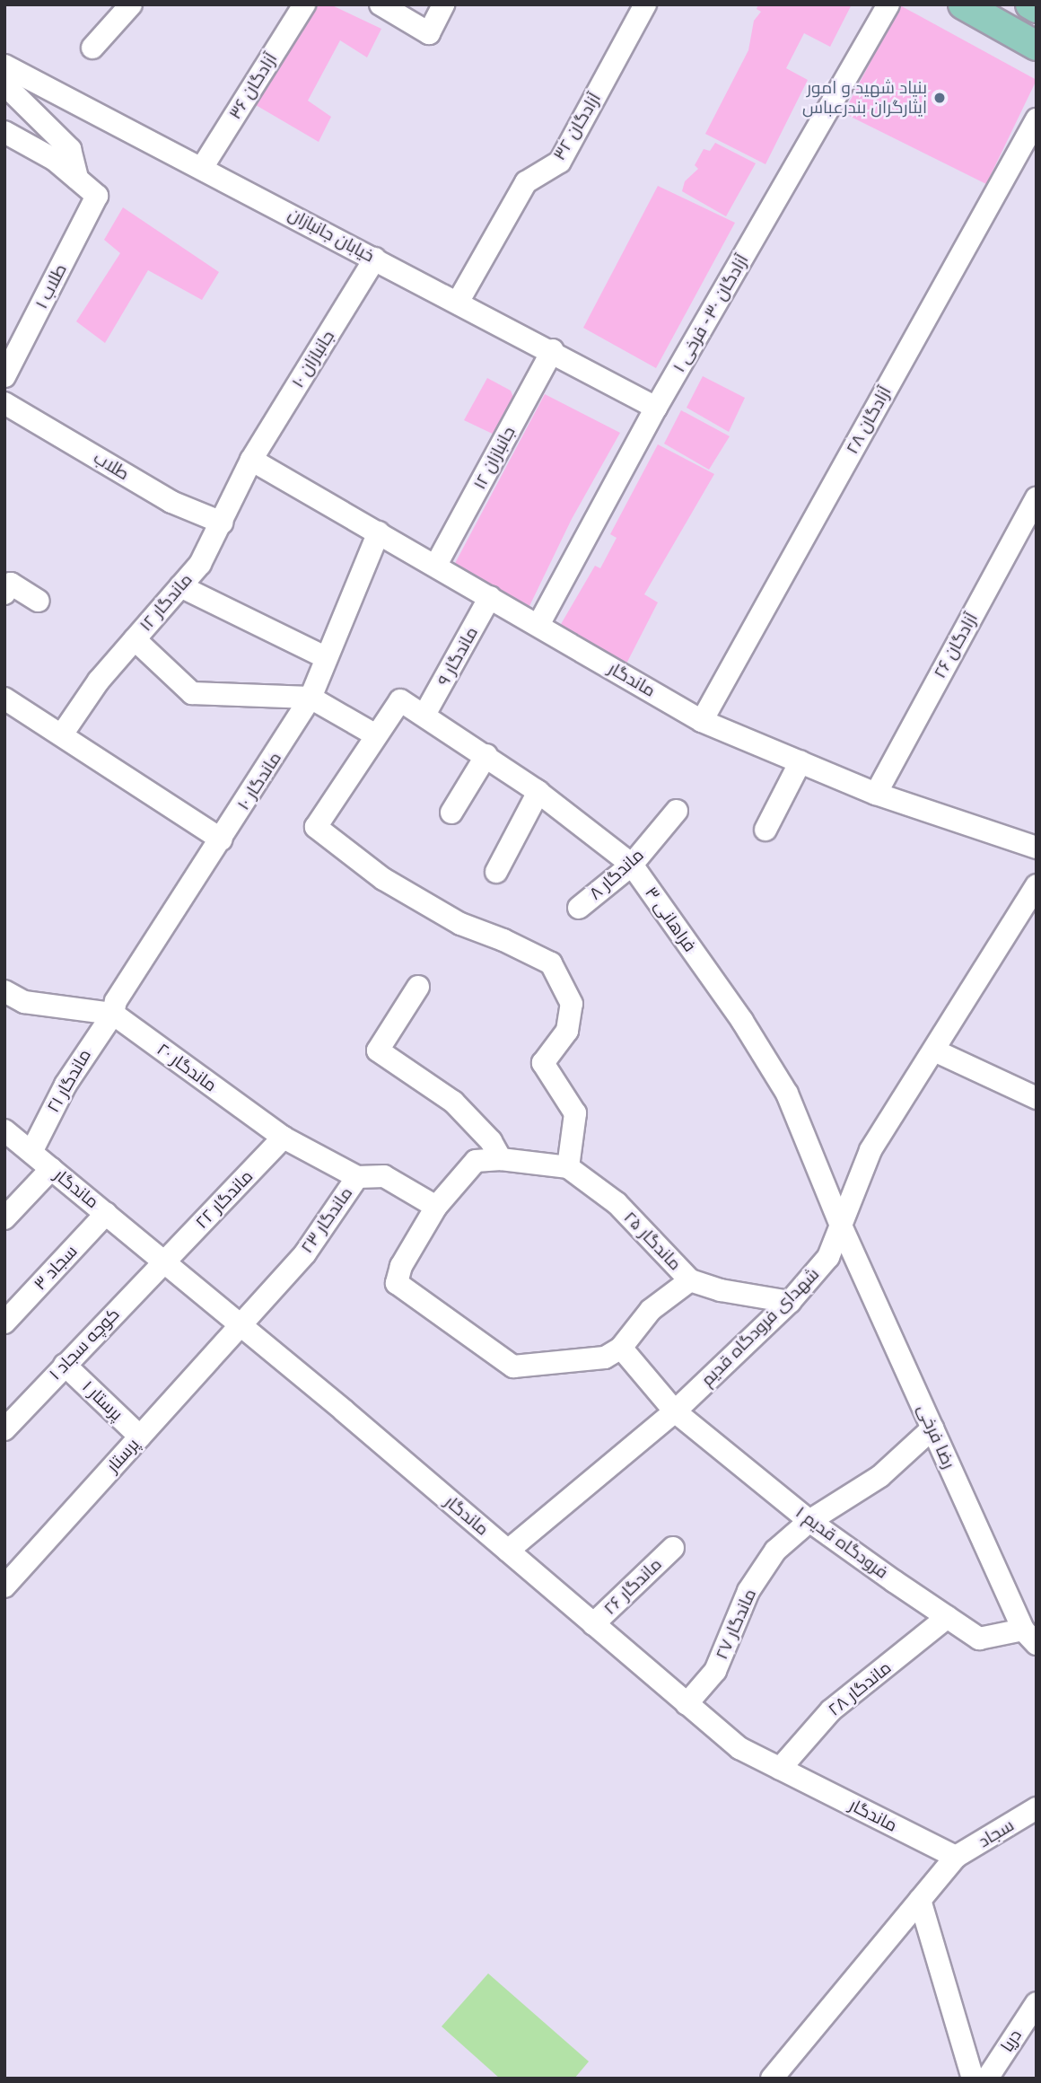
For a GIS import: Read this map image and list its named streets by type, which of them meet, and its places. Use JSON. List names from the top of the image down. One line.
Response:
{"streets":{"street":["آزادگان ۳۶","آزادگان ۳۲","خیابان جانبازان","طلاب ۱","آزادگان ۳۰ - فرخی ۱","جانبازان ۱۰","آزادگان ۲۸","جانبازان ۱۲","طلاب","ماندگار ۱۲","آزادگان ۲۶","ماندگار ۹","ماندگار","ماندگار ۱۰","ماندگار ۸","فراهانی ۳","ماندگار ۲۰","ماندگار ۲۱","ماندگار ۲۲","ماندگار ۲۳","ماندگار ۲۵","سجاد ۳","شهدای فرودگاه قدیم","کوچه سجاد ۱","پرستار ۱","رضا فرخی","پرستار","فرودگاه قدیم ۱","ماندگار ۲۶","ماندگار ۲۷","ماندگار ۲۸","سجاد","دریا"]},"crossings":[["آزادگان ۳۶","خیابان جانبازان"],["آزادگان ۳۲","خیابان جانبازان"],["خیابان جانبازان","آزادگان ۳۰ - فرخی ۱"],["خیابان جانبازان","جانبازان ۱۰"],["خیابان جانبازان","جانبازان ۱۲"],["آزادگان ۳۰ - فرخی ۱","ماندگار"],["جانبازان ۱۰","ماندگار ۱۲"],["جانبازان ۱۰","ماندگار"],["آزادگان ۲۸","ماندگار"],["جانبازان ۱۲","ماندگار"],["طلاب","ماندگار ۱۲"],["ماندگار ۱۲","ماندگار"],["آزادگان ۲۶","ماندگار"],["ماندگار ۹","ماندگار"],["ماندگار ۹","فراهانی ۳"],["ماندگار","ماندگار ۱۰"],["ماندگار","ماندگار ۲۱"],["ماندگار","ماندگار ۲۲"],["ماندگار","ماندگار ۲۳"],["ماندگار","سجاد ۳"],["ماندگار","شهدای فرودگاه قدیم"],["ماندگار","کوچه سجاد ۱"],["ماندگار","پرستار"],["ماندگار","ماندگار ۲۶"],["ماندگار","ماندگار ۲۷"],["ماندگار","ماندگار ۲۸"],["ماندگار","سجاد"],["ماندگار ۱۰","ماندگار ۲۰"],["ماندگار ۱۰","ماندگار ۲۱"],["ماندگار ۸","فراهانی ۳"],["فراهانی ۳","شهدای فرودگاه قدیم"],["فراهانی ۳","رضا فرخی"],["ماندگار ۲۰","ماندگار ۲۱"],["ماندگار ۲۰","ماندگار ۲۲"],["ماندگار ۲۰","ماندگار ۲۳"],["ماندگار ۲۲","کوچه سجاد ۱"],["ماندگار ۲۳","پرستار"],["ماندگار ۲۵","فرودگاه قدیم ۱"],["شهدای فرودگاه قدیم","رضا فرخی"],["شهدای فرودگاه قدیم","فرودگاه قدیم ۱"],["کوچه سجاد ۱","پرستار ۱"],["پرستار ۱","پرستار"],["رضا فرخی","فرودگاه قدیم ۱"],["رضا فرخی","ماندگار ۲۷"],["فرودگاه قدیم ۱","ماندگار ۲۷"],["فرودگاه قدیم ۱","ماندگار ۲۸"]],"places":["بنیاد شهید و امور ایثارگران بندرعباس"]}
